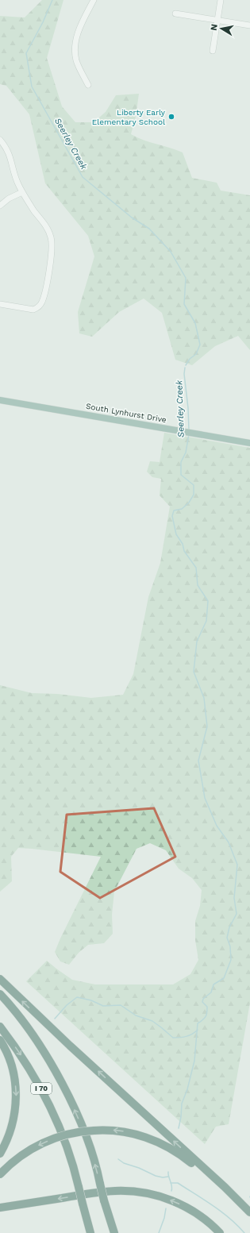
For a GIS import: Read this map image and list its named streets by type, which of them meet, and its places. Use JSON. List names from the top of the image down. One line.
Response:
{"streets":{"highway":["I 70"],"main road":["South Lynhurst Drive"]},"water":["Seerley Creek"],"places":["Liberty Early Elementary School"],"north":"left"}
